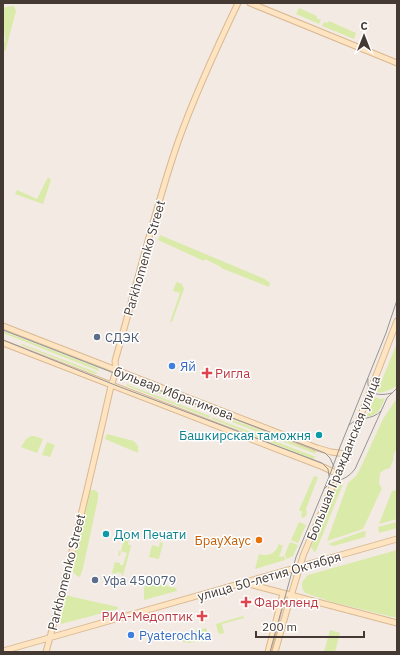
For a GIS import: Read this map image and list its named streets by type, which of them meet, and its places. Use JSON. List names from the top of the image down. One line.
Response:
{"streets":{"main road":["Parkhomenko Street","бульвар Ибрагимова","Большая Гражданская улица","улица 50-летия Октября"]},"crossings":[["Parkhomenko Street","бульвар Ибрагимова"],["Parkhomenko Street","улица 50-летия Октября"],["бульвар Ибрагимова","Большая Гражданская улица"],["Большая Гражданская улица","улица 50-летия Октября"]],"places":{"other":["СДЭК","Яй","Башкирская таможня","Дом Печати","БрауХаус","Уфа 450079","Pyaterochka"],"health":["Ригла","Фармленд","РИА-Медоптик"]},"scale_bar":"200 m","north":"top"}
